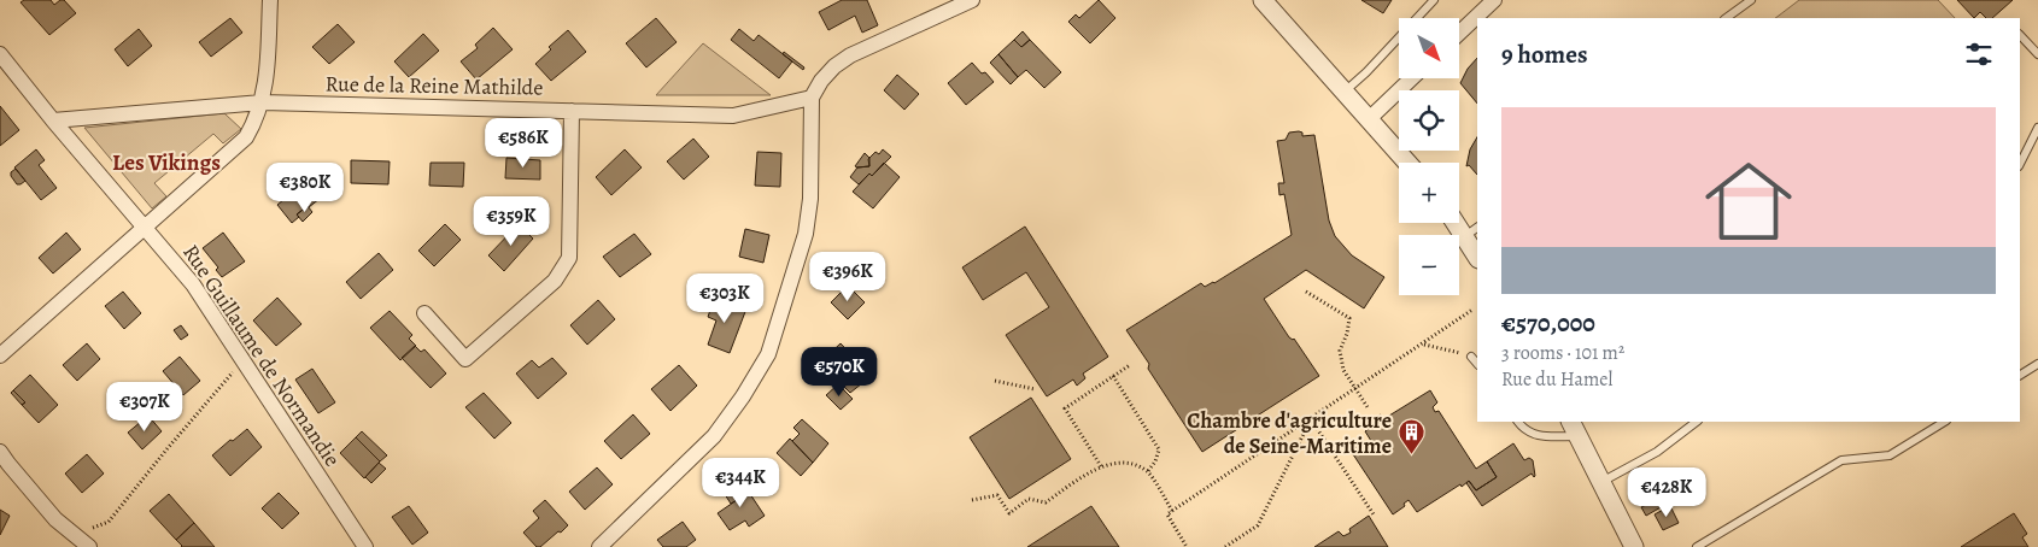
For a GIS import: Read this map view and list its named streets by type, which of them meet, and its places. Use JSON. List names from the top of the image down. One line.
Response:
{"streets":{"street":["Rue de la Reine Mathilde","Rue Guillaume de Normandie"]},"crossings":[["Rue de la Reine Mathilde","Rue Guillaume de Normandie"]],"districts":["Les Vikings"],"places":{"building":["Chambre d'agriculture de Seine-Maritime"]},"north":"bottom right","page":{"map_buttons":["+","−"],"heading":"9 homes","list":[{"name":"€570,000","note":"3 rooms · 101 m² · Rue du Hamel"}],"price":["€586K","€380K","€359K","€396K","€303K","€570K","€307K","€344K","€428K"]}}
